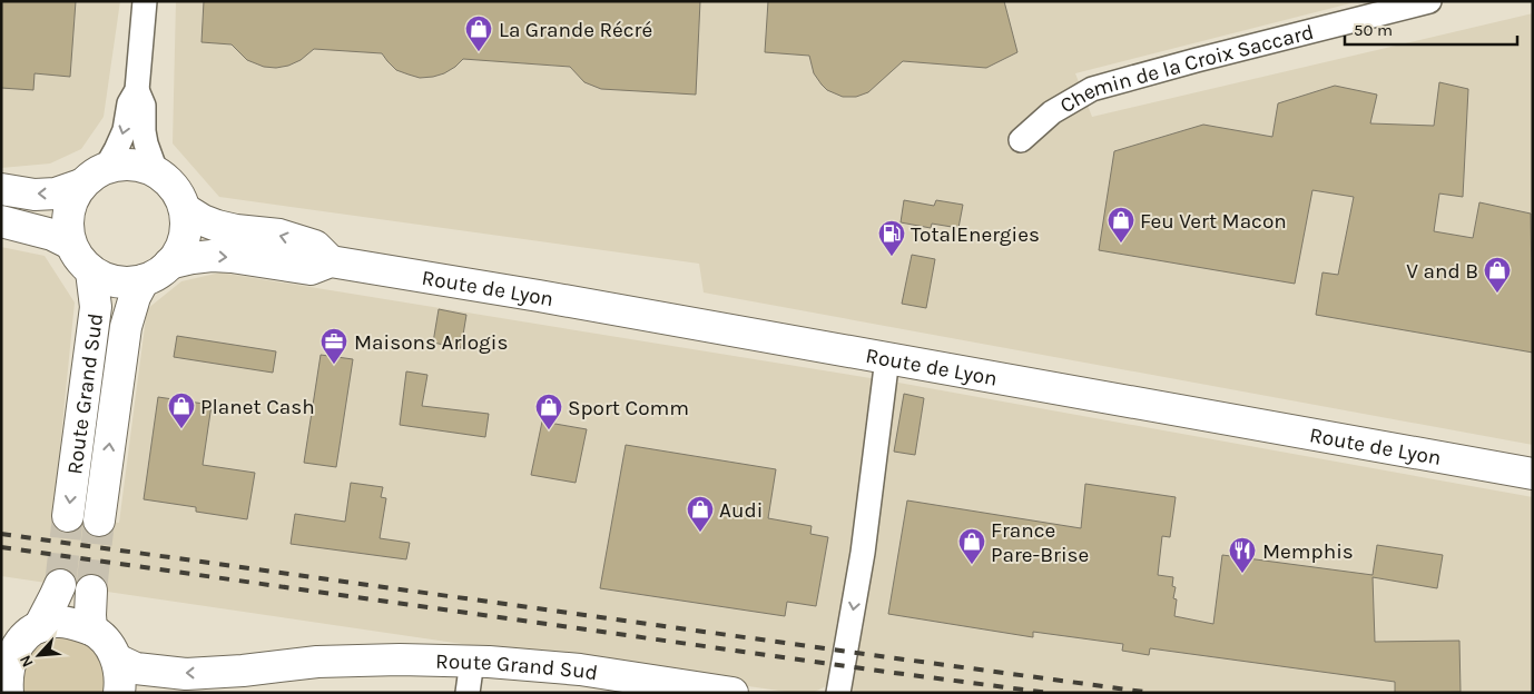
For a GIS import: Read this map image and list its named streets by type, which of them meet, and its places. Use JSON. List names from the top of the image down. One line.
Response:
{"streets":{"main road":["Route de Lyon","Route Grand Sud"],"street":["Chemin de la Croix Saccard"]},"crossings":[["Route de Lyon","Route Grand Sud"]],"places":{"shop":["La Grande Récré","Feu Vert Macon","V and B","Planet Cash","Sport Comm","Audi","France Pare-Brise"],"fuel station":["TotalEnergies"],"office":["Maisons Arlogis"],"restaurant":["Memphis"]},"scale_bar":"50 m","north":"bottom left"}
